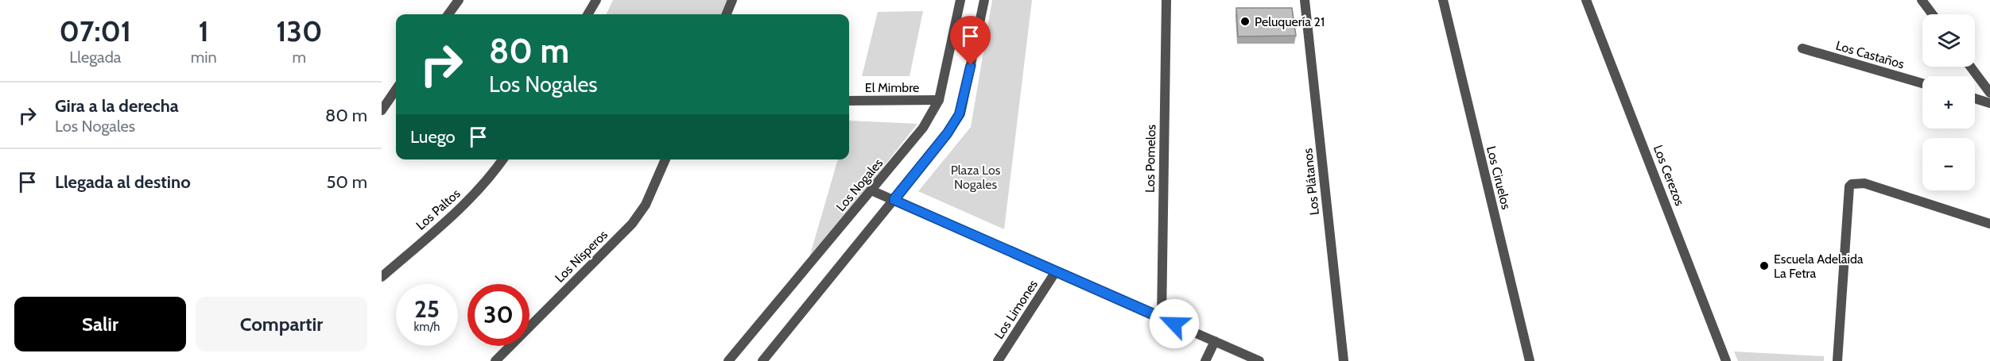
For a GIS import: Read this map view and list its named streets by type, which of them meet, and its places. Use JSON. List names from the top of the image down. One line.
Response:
{"streets":{"street":["Los Castaños","El Mimbre","Los Pomelos","Los Cerezos","Los Ciruelos","Los Plátanos","Los Nogales","Los Paltos","Los Nísperos","Los Limones"]},"crossings":[["El Mimbre","Los Nogales"]],"parks":["Plaza Los Nogales"],"places":["Peluquería 21","Escuela Adelaida La Fetra"],"page":{"eta":["07:01","Llegada","1","min","130","m"],"map_buttons":["+","−"],"turn":["80 m","Los Nogales"],"list":[{"name":"Gira a la derecha","note":"Los Nogales","value":"80 m"},{"name":"Llegada al destino","value":"50 m"}],"then":"Luego","speed":"25 km/h","limit":"30","buttons":["Salir","Compartir"]}}
